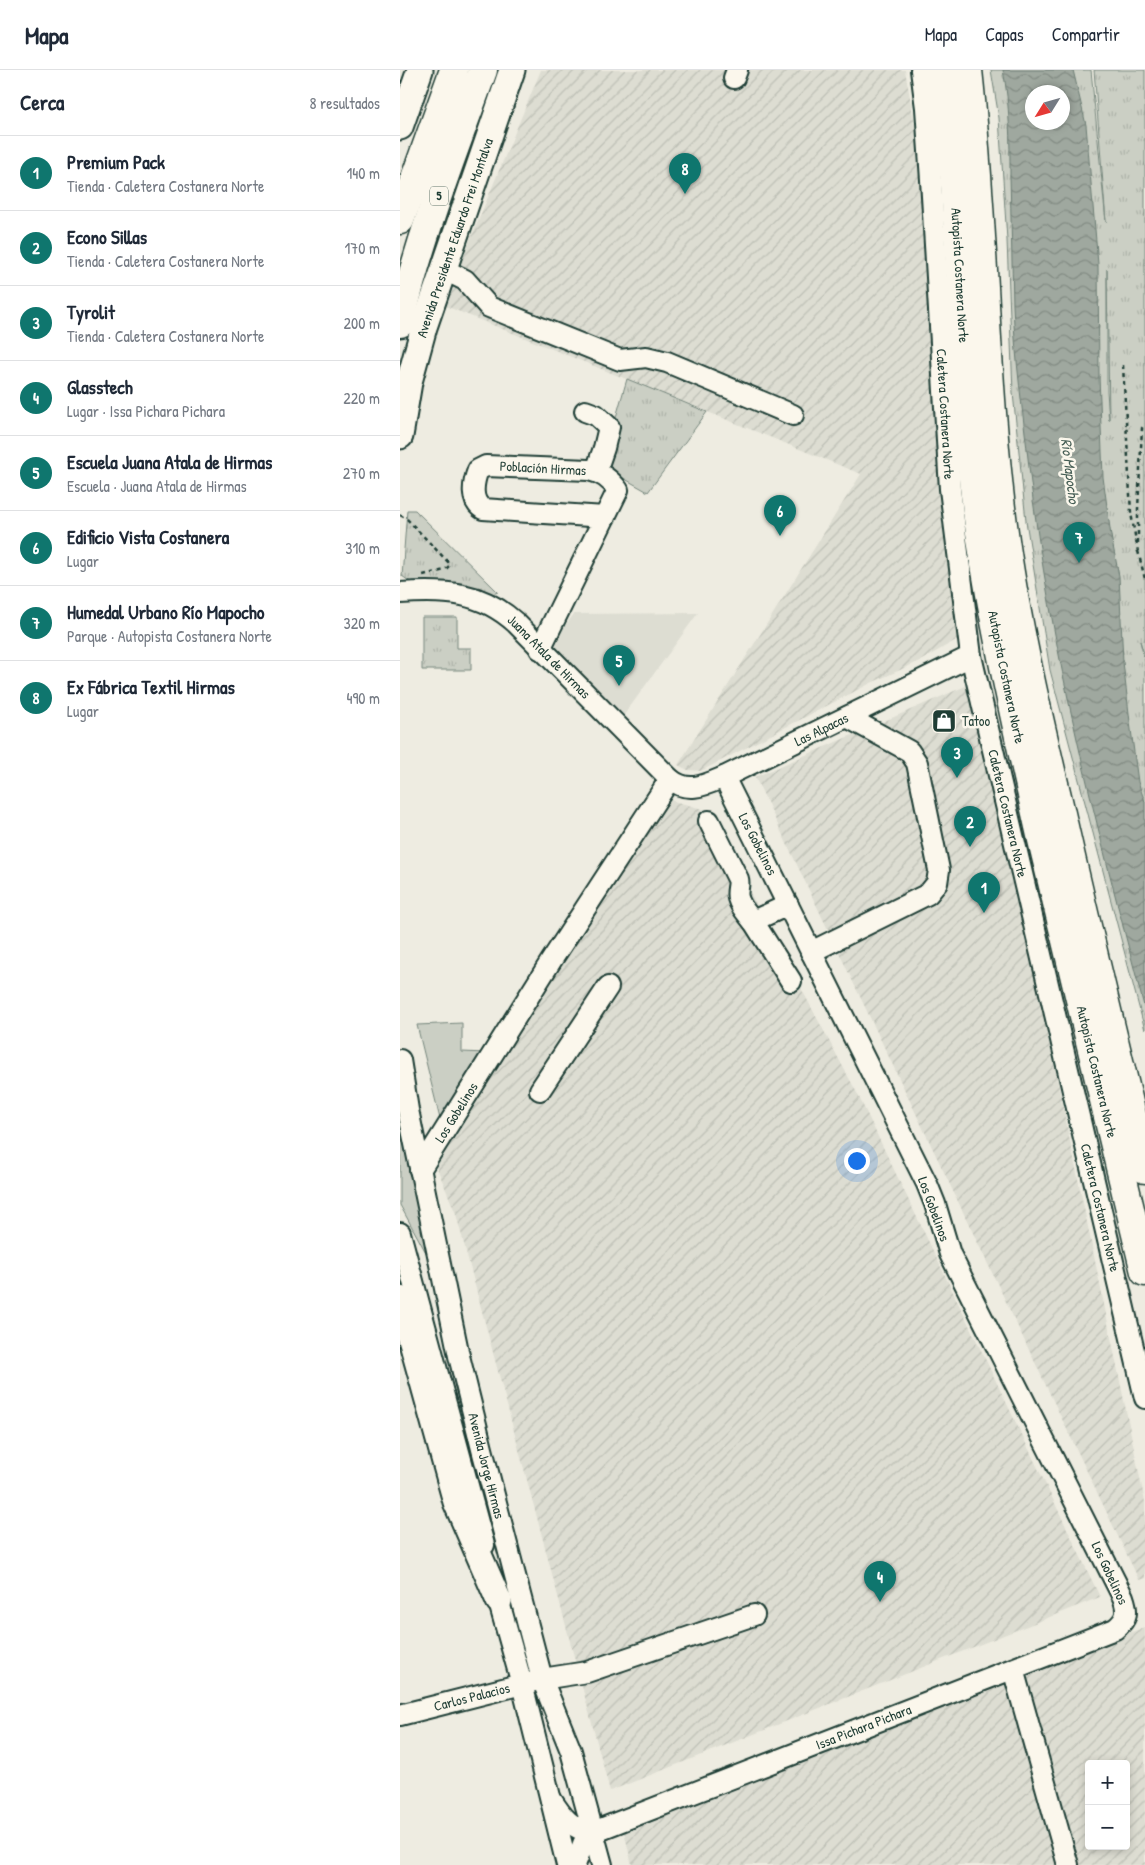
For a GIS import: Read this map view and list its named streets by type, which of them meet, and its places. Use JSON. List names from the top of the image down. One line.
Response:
{"streets":{"highway":["5","Autopista Costanera Norte"],"main road":["Avenida Presidente Eduardo Frei Montalva"],"street":["Caletera Costanera Norte","Población Hirmas","Juana Atala de Hirmas","Las Alpacas","Los Gobelinos","Avenida Jorge Hirmas","Carlos Palacios","Issa Pichara Pichara"]},"crossings":[["Caletera Costanera Norte","Las Alpacas"],["Población Hirmas","Juana Atala de Hirmas"],["Juana Atala de Hirmas","Las Alpacas"],["Juana Atala de Hirmas","Los Gobelinos"],["Las Alpacas","Los Gobelinos"],["Los Gobelinos","Avenida Jorge Hirmas"],["Los Gobelinos","Issa Pichara Pichara"],["Avenida Jorge Hirmas","Carlos Palacios"],["Avenida Jorge Hirmas","Issa Pichara Pichara"]],"water":["Río Mapocho"],"places":{"shop":["Tatoo"]},"north":"bottom left","page":{"header":"Mapa","nav":["Mapa","Capas","Compartir"],"heading":["Cerca","8 resultados"],"list":[{"mark":"1","name":"Premium Pack","note":"Tienda · Caletera Costanera Norte","value":"140 m"},{"mark":"2","name":"Econo Sillas","note":"Tienda · Caletera Costanera Norte","value":"170 m"},{"mark":"3","name":"Tyrolit","note":"Tienda · Caletera Costanera Norte","value":"200 m"},{"mark":"4","name":"Glasstech","note":"Lugar · Issa Pichara Pichara","value":"220 m"},{"mark":"5","name":"Escuela Juana Atala de Hirmas","note":"Escuela · Juana Atala de Hirmas","value":"270 m"},{"mark":"6","name":"Edificio Vista Costanera","note":"Lugar","value":"310 m"},{"mark":"7","name":"Humedal Urbano Río Mapocho","note":"Parque · Autopista Costanera Norte","value":"320 m"},{"mark":"8","name":"Ex Fábrica Textil Hirmas","note":"Lugar","value":"490 m"}],"pins":["8","6","7","5","3","2","1","4"],"map_buttons":["+","−"]}}
